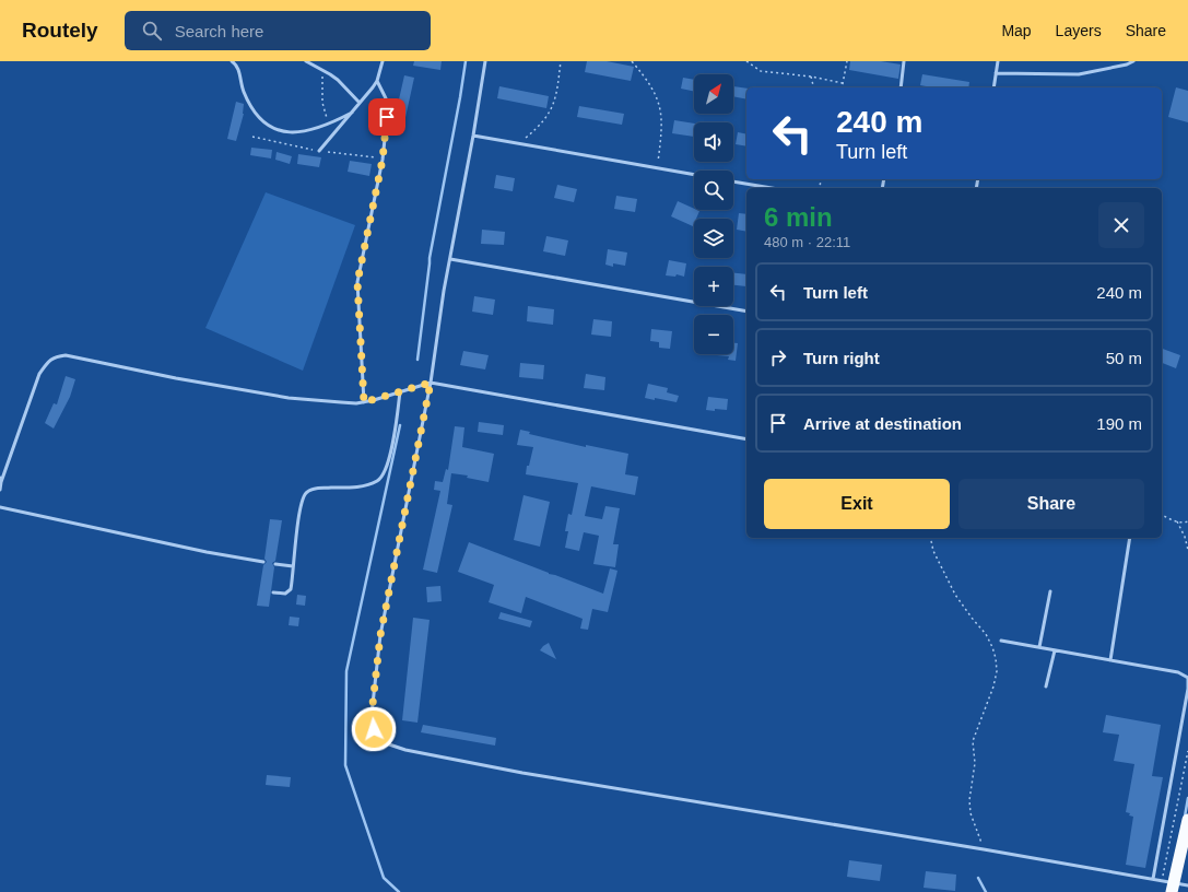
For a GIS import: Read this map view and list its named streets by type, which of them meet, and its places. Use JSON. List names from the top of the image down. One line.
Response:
{"north":"top right","page":{"header":"Routely","search":"Search here","nav":["Map","Layers","Share"],"map_buttons":["+","−"],"turn":["240 m","Turn left"],"heading":["6 min","480 m · 22:11"],"list":[{"name":"Turn left","value":"240 m"},{"name":"Turn right","value":"50 m"},{"name":"Arrive at destination","value":"190 m"}],"buttons":["Exit","Share"]}}
